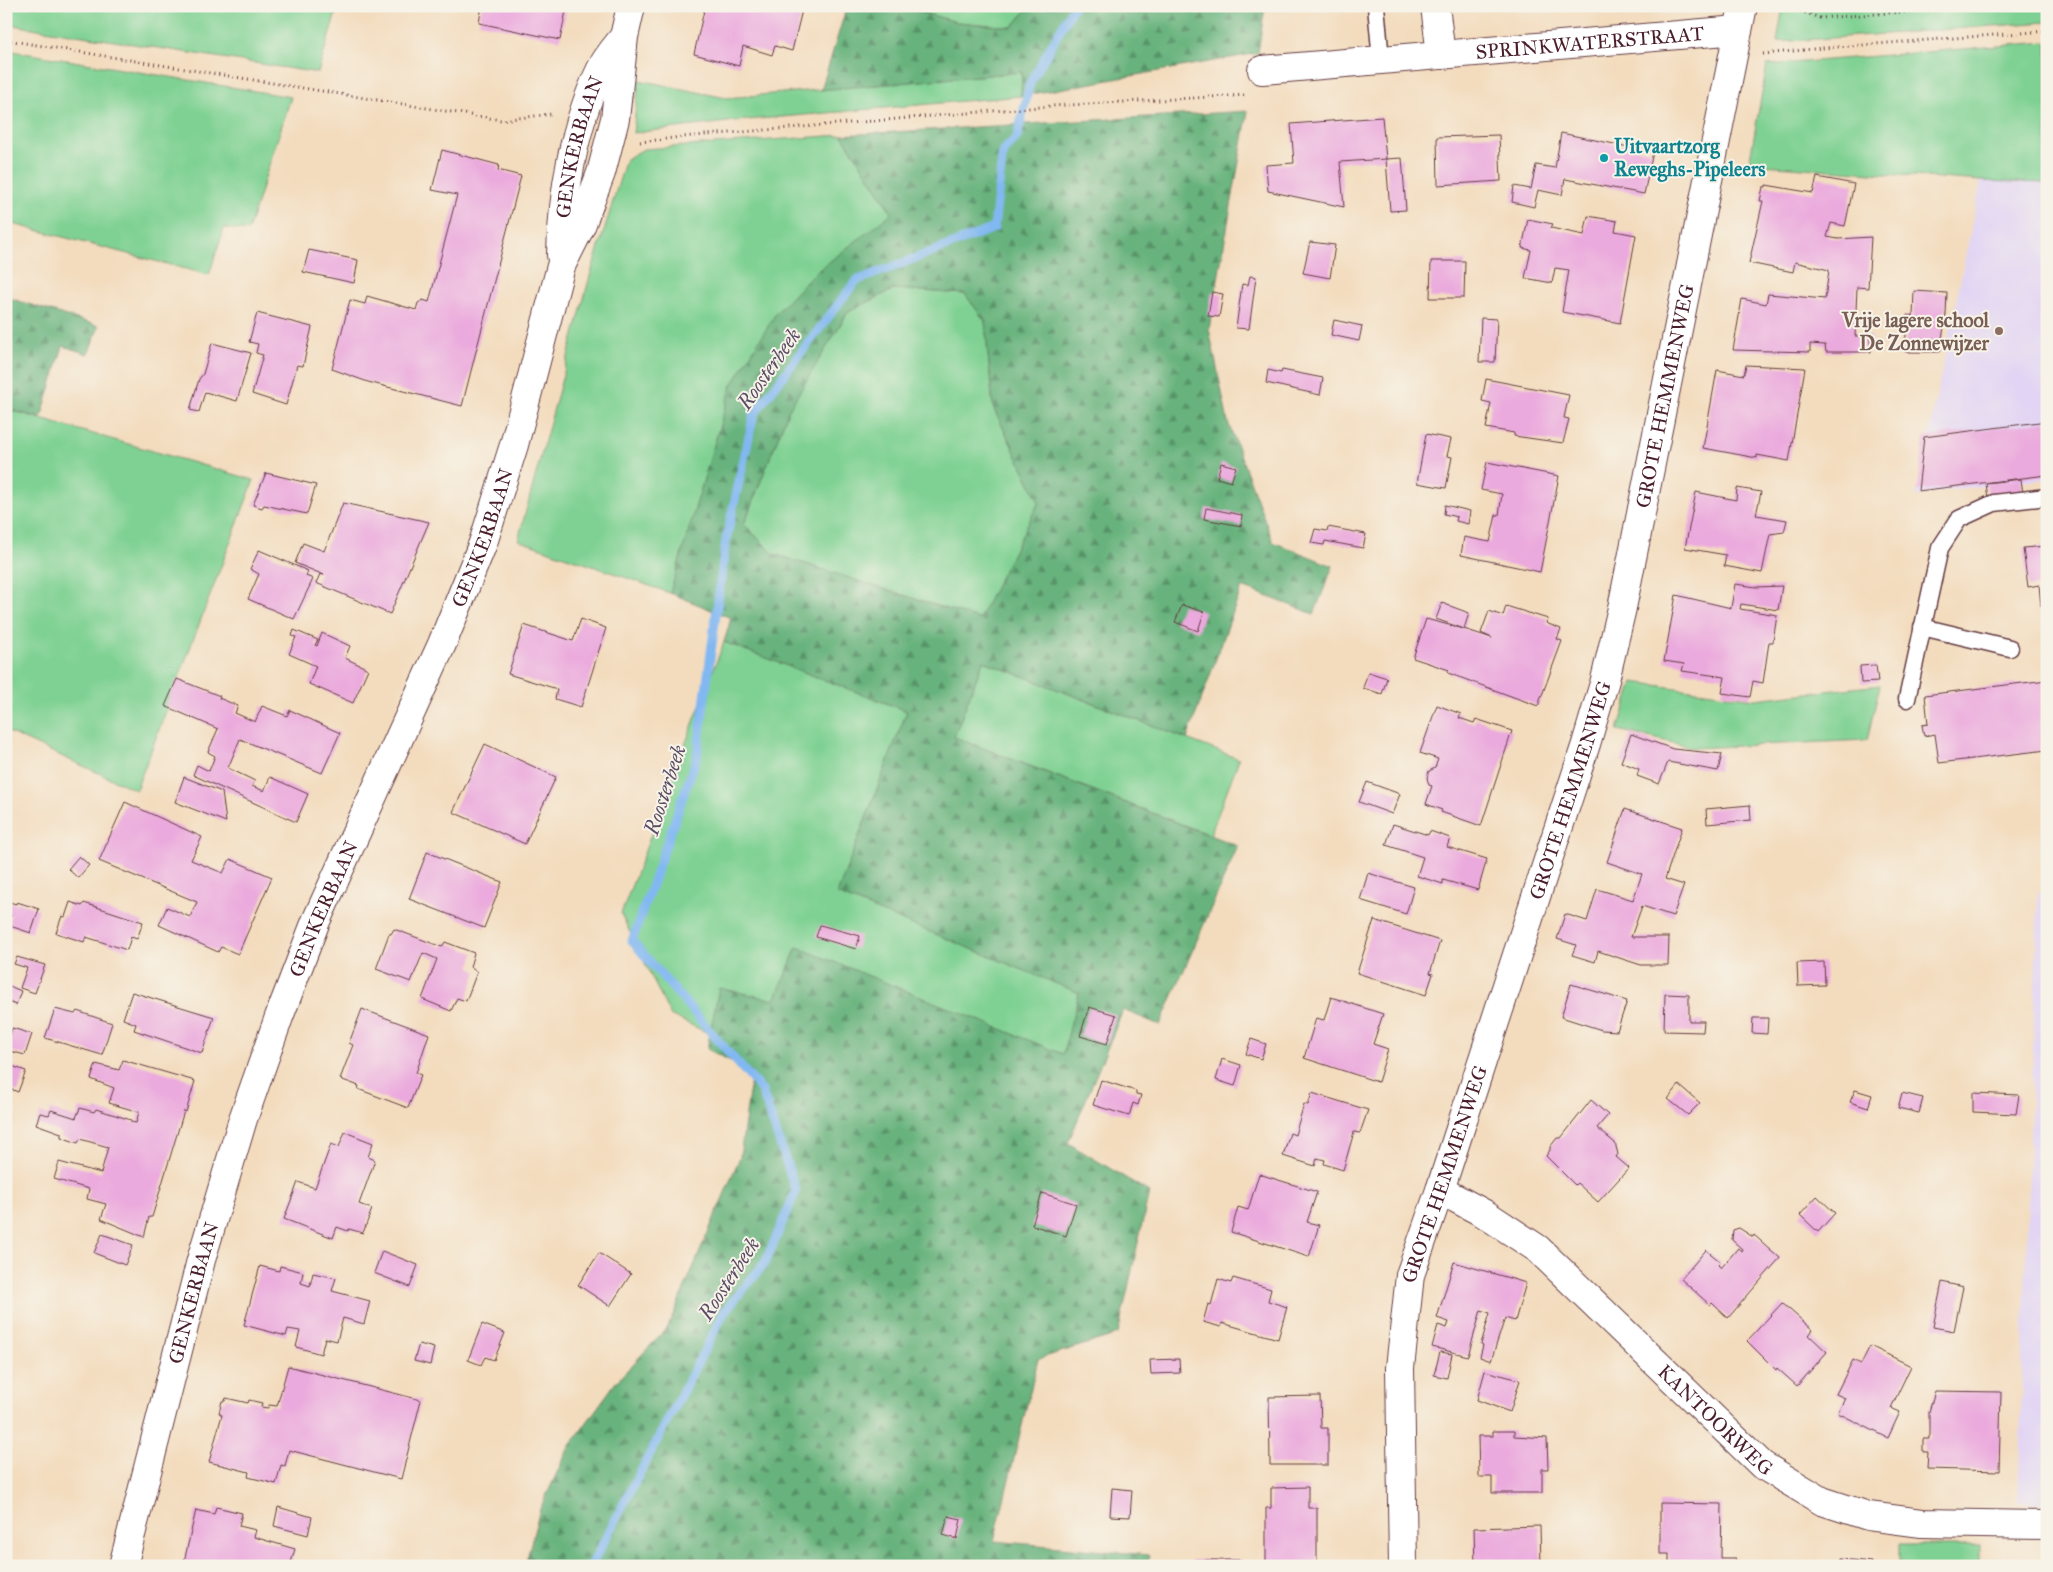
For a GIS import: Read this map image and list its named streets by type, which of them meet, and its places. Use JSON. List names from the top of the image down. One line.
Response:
{"streets":{"street":["SPRINKWATERSTRAAT","GENKERBAAN","GROTE HEMMENWEG","KANTOORWEG"]},"crossings":[["SPRINKWATERSTRAAT","GROTE HEMMENWEG"],["GROTE HEMMENWEG","KANTOORWEG"]],"water":["Roosterbeek"],"places":["Uitvaartzorg Reweghs-Pipeleers","Vrije lagere school De Zonnewijzer"]}
